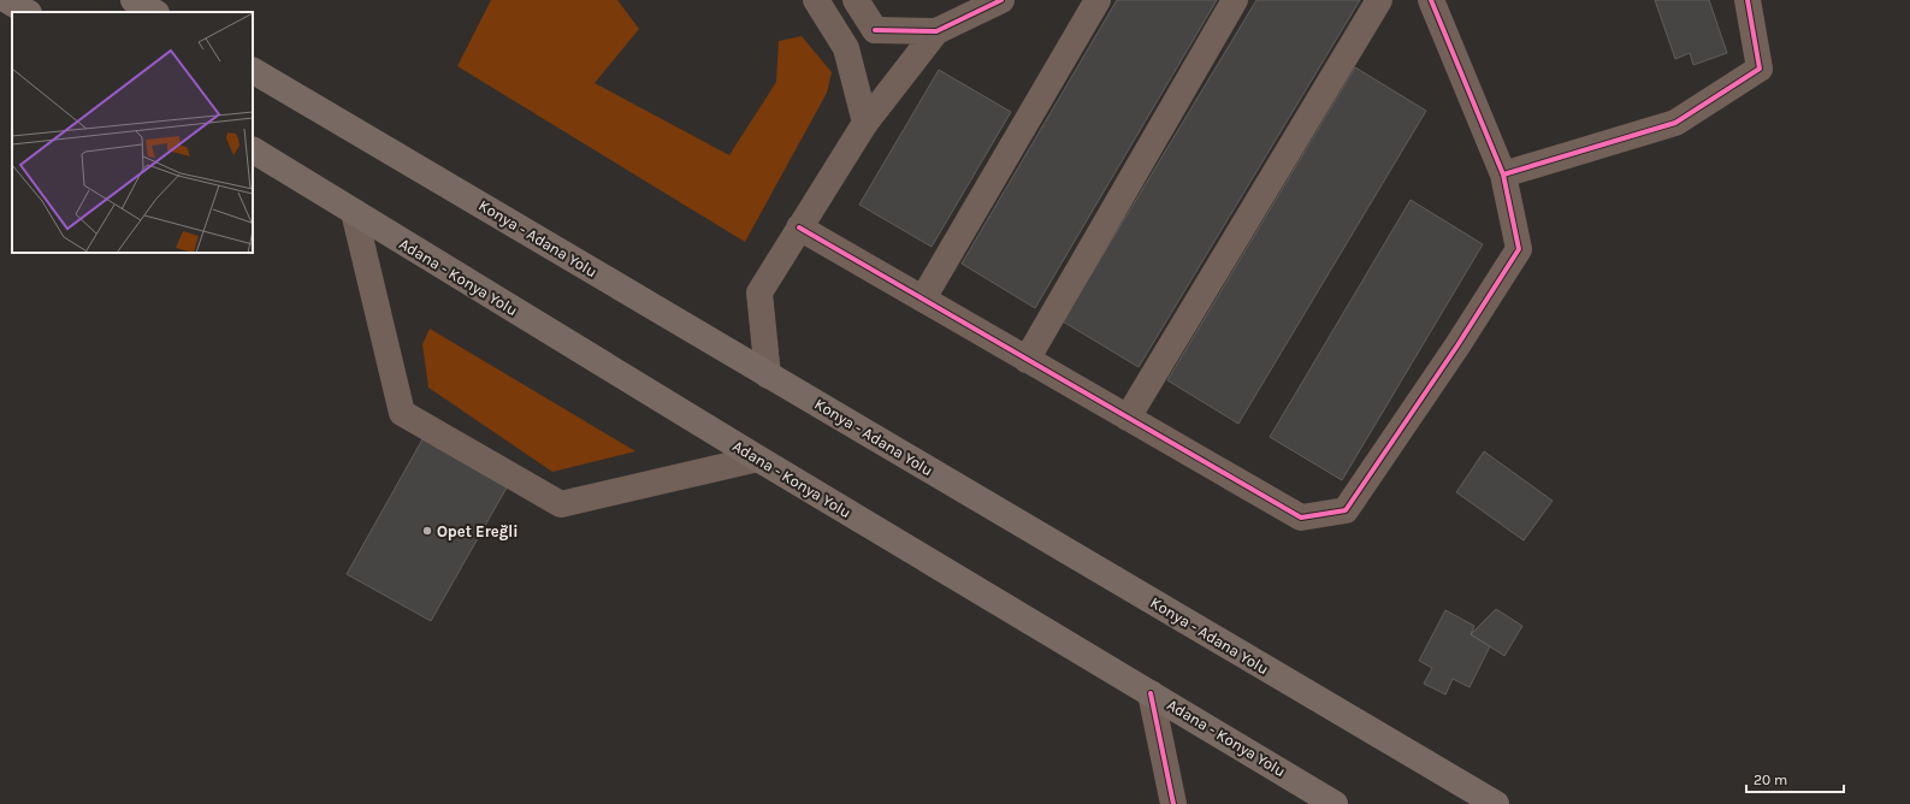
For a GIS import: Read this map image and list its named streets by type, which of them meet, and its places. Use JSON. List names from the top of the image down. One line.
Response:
{"streets":{"highway":["Konya - Adana Yolu","Adana - Konya Yolu"]},"places":["Opet Ereğli"],"scale_bar":"20 m"}
